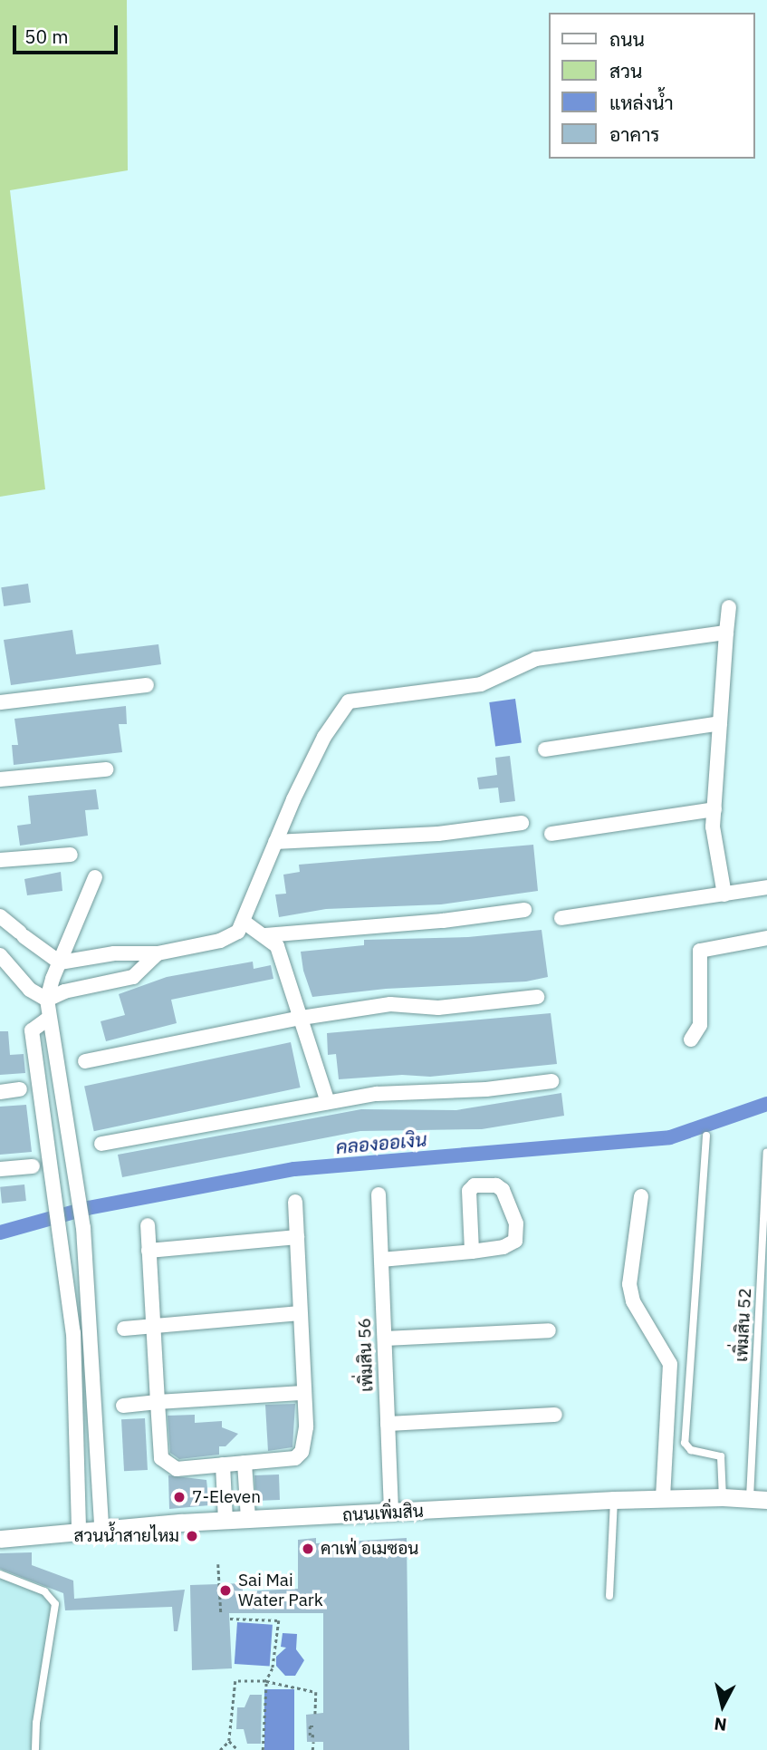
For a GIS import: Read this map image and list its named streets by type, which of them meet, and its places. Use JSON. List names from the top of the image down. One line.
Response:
{"streets":{"street":["เพิ่มสิน 56","ถนนเพิ่มสิน"],"lane":["เพิ่มสิน 52"]},"crossings":[["เพิ่มสิน 52","ถนนเพิ่มสิน"],["เพิ่มสิน 56","ถนนเพิ่มสิน"]],"water":["คลองออเงิน"],"places":["7-Eleven","สวนน้ำสายไหม","คาเฟ่ อเมซอน","Sai Mai Water Park"],"legend":["ถนน","สวน","แหล่งน้ำ","อาคาร"],"scale_bar":"50 m","north":"bottom"}
